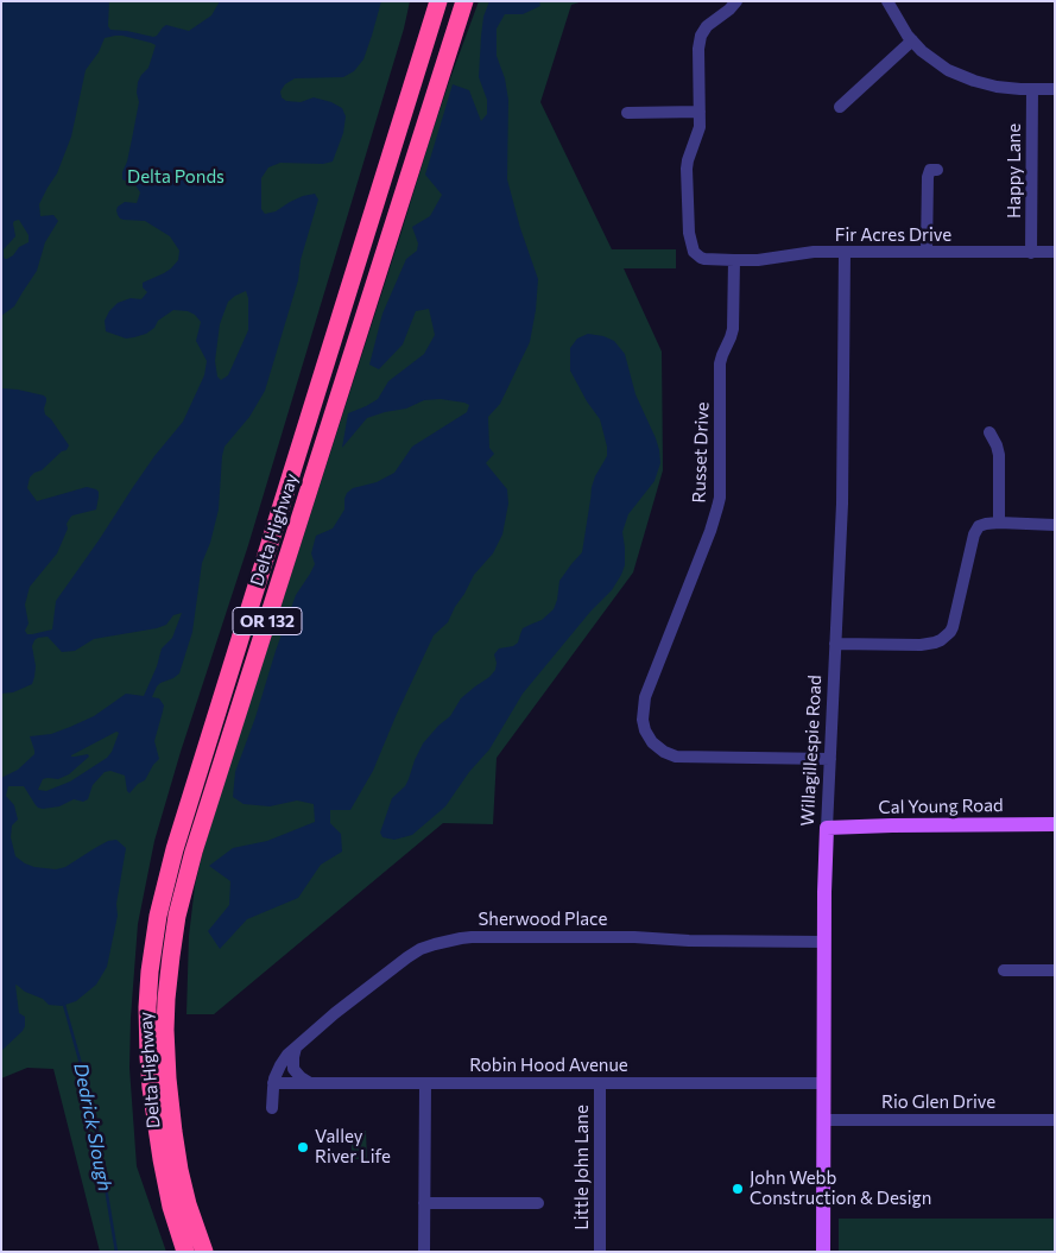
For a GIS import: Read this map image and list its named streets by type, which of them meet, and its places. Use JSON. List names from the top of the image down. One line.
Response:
{"streets":{"highway":["Delta Highway","OR 132"],"main road":["Willagillespie Road","Cal Young Road"],"street":["Happy Lane","Fir Acres Drive","Russet Drive","Sherwood Place","Robin Hood Avenue","Rio Glen Drive","Little John Lane"]},"crossings":[["Happy Lane","Fir Acres Drive"],["Fir Acres Drive","Russet Drive"],["Fir Acres Drive","Willagillespie Road"],["Russet Drive","Willagillespie Road"],["Willagillespie Road","Cal Young Road"],["Willagillespie Road","Sherwood Place"],["Willagillespie Road","Robin Hood Avenue"],["Willagillespie Road","Rio Glen Drive"],["Sherwood Place","Robin Hood Avenue"],["Robin Hood Avenue","Little John Lane"]],"water":["Dedrick Slough"],"parks":["Delta Ponds"],"places":["Valley River Life","John Webb Construction & Design"]}
